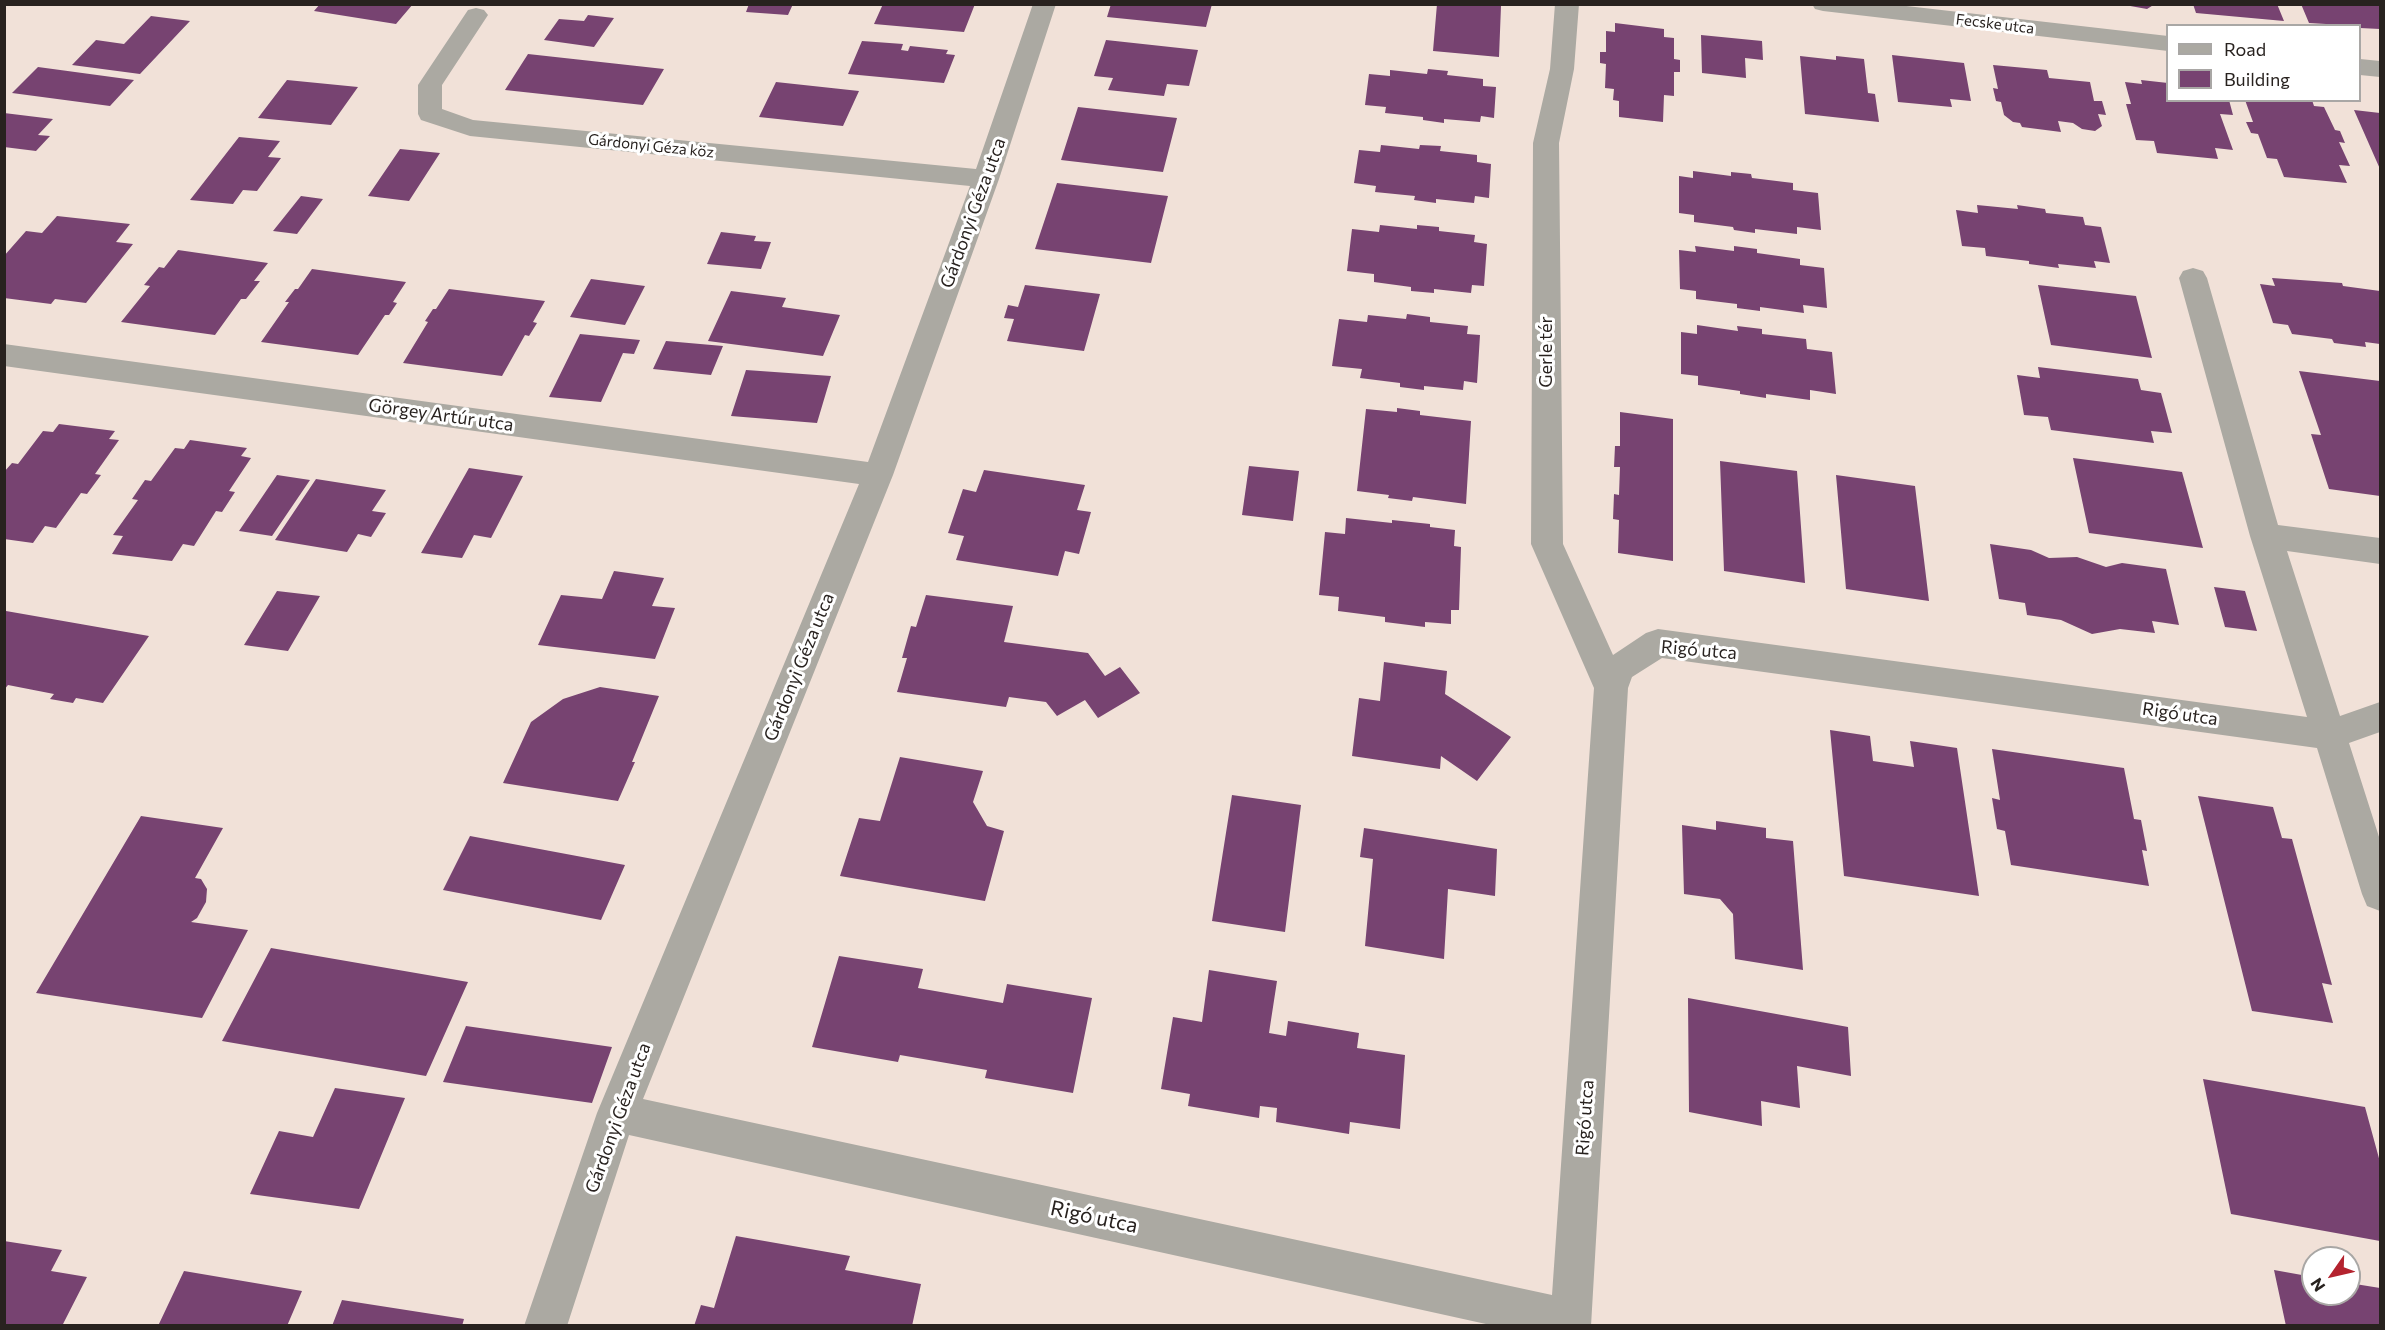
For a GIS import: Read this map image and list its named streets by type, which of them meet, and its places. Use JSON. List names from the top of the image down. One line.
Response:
{"streets":{"street":["Fecske utca","Gárdonyi Géza köz","Gárdonyi Géza utca","Gerle tér","Görgey Artúr utca","Rigó utca"]},"crossings":[["Gárdonyi Géza köz","Gárdonyi Géza utca"],["Gárdonyi Géza utca","Görgey Artúr utca"],["Gárdonyi Géza utca","Rigó utca"],["Gerle tér","Rigó utca"]],"legend":["Road","Building"],"north":"bottom left"}
